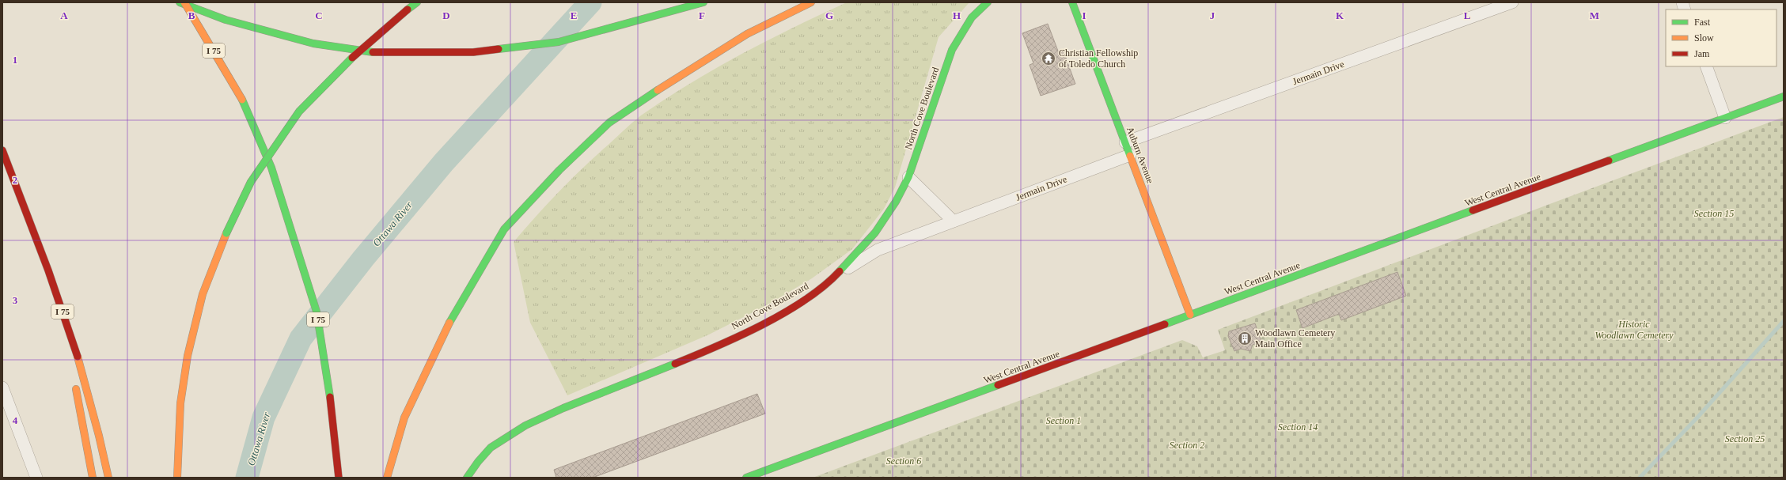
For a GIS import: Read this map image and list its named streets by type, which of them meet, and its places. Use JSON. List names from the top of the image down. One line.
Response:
{"streets":{"main road":["I 75","North Cove Boulevard","Auburn Avenue","West Central Avenue"],"street":["Jermain Drive"]},"crossings":[["Jermain Drive","North Cove Boulevard"],["Jermain Drive","Auburn Avenue"],["Auburn Avenue","West Central Avenue"]],"water":["Ottawa River"],"parks":["Section 15","Historic Woodlawn Cemetery","Section 1","Section 14","Section 25","Section 2","Section 6"],"places":{"temple":["Christian Fellowship of Toledo Church"],"building":["Woodlawn Cemetery Main Office"]},"legend":["Fast","Slow","Jam"],"grid":{"columns":["A","B","C","D","E","F","G","H","I","J","K","L","M"],"rows":["1","2","3","4"]}}
